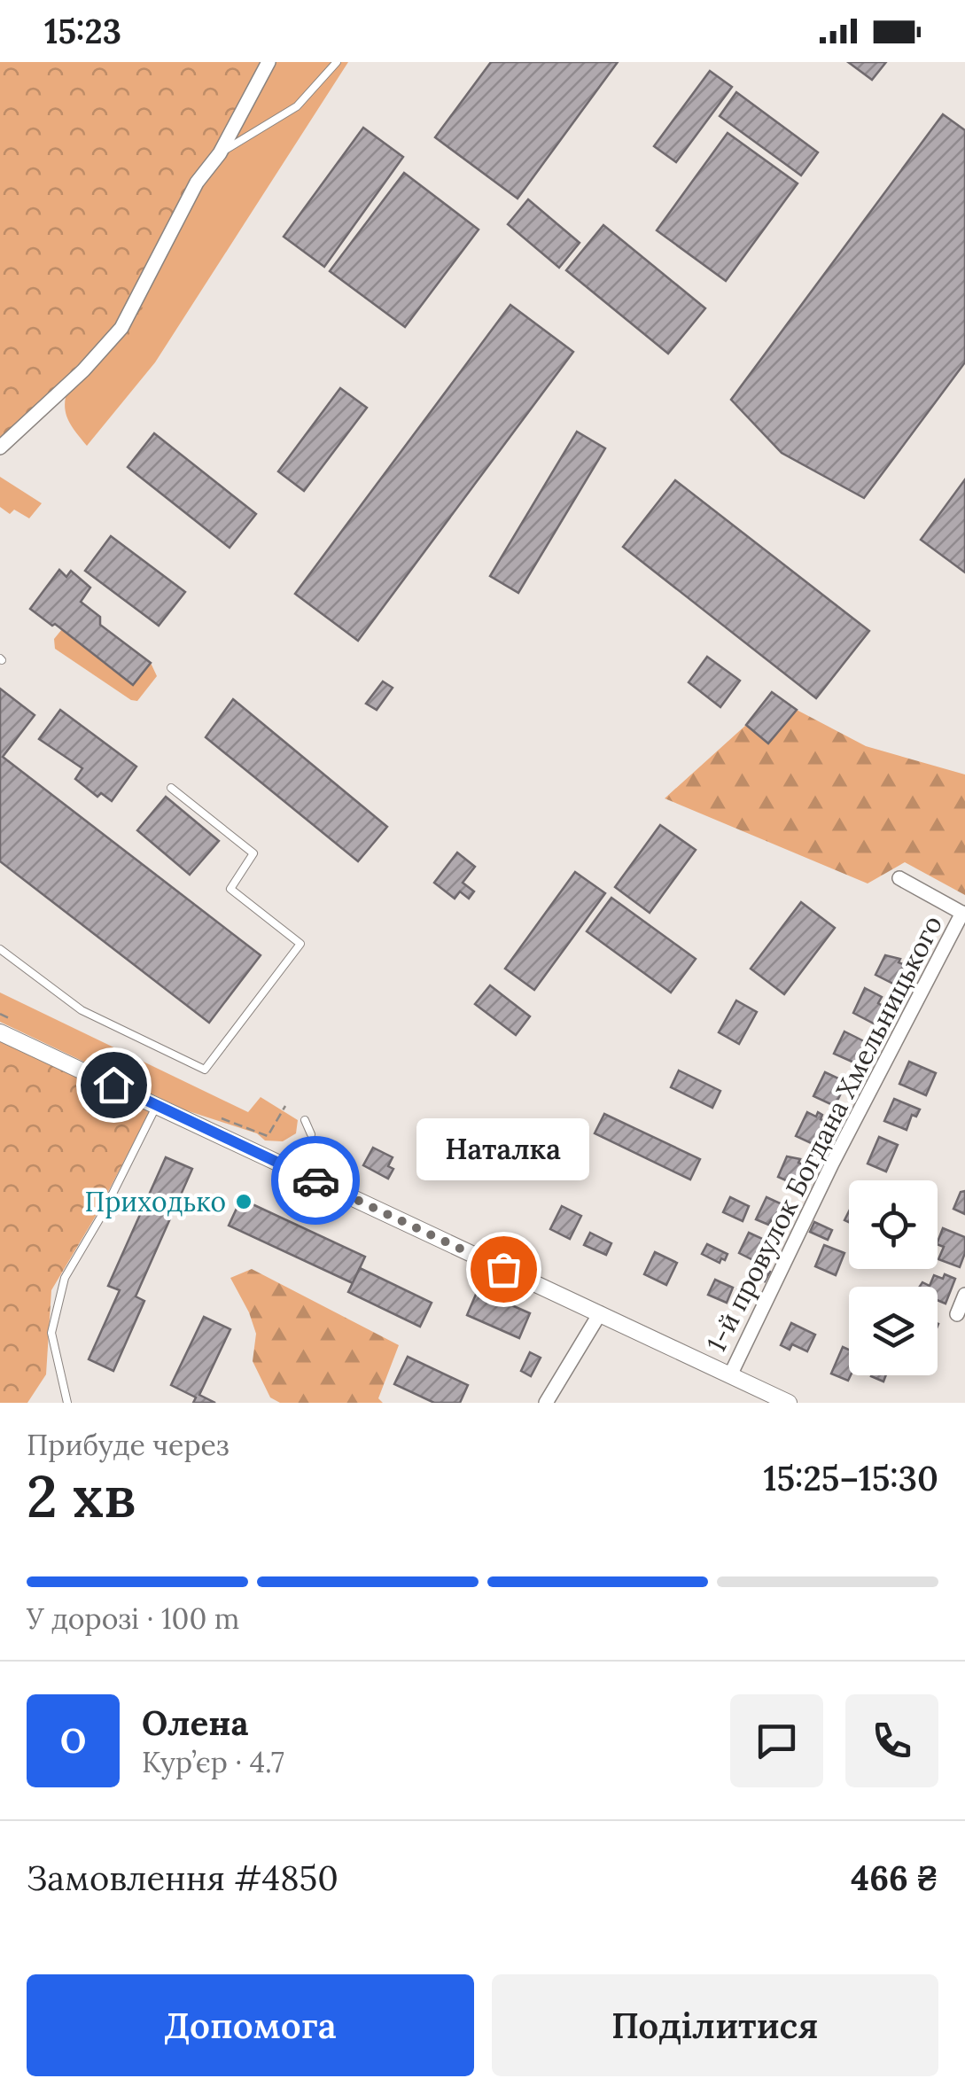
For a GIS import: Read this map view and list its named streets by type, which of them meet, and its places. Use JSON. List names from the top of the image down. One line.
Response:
{"streets":{"street":["1-й провулок Богдана Хмельницького"]},"places":["Приходько","Наталка"],"page":{"status":"15:23","bubble":"Наталка","heading":["2 хв","Прибуде через","15:25–15:30"],"panel":["Олена","Кур’єр · 4.7","Замовлення #4850","466 ₴"],"bar":"У дорозі · 100 m","round":"О","buttons":["Допомога","Поділитися"]}}
